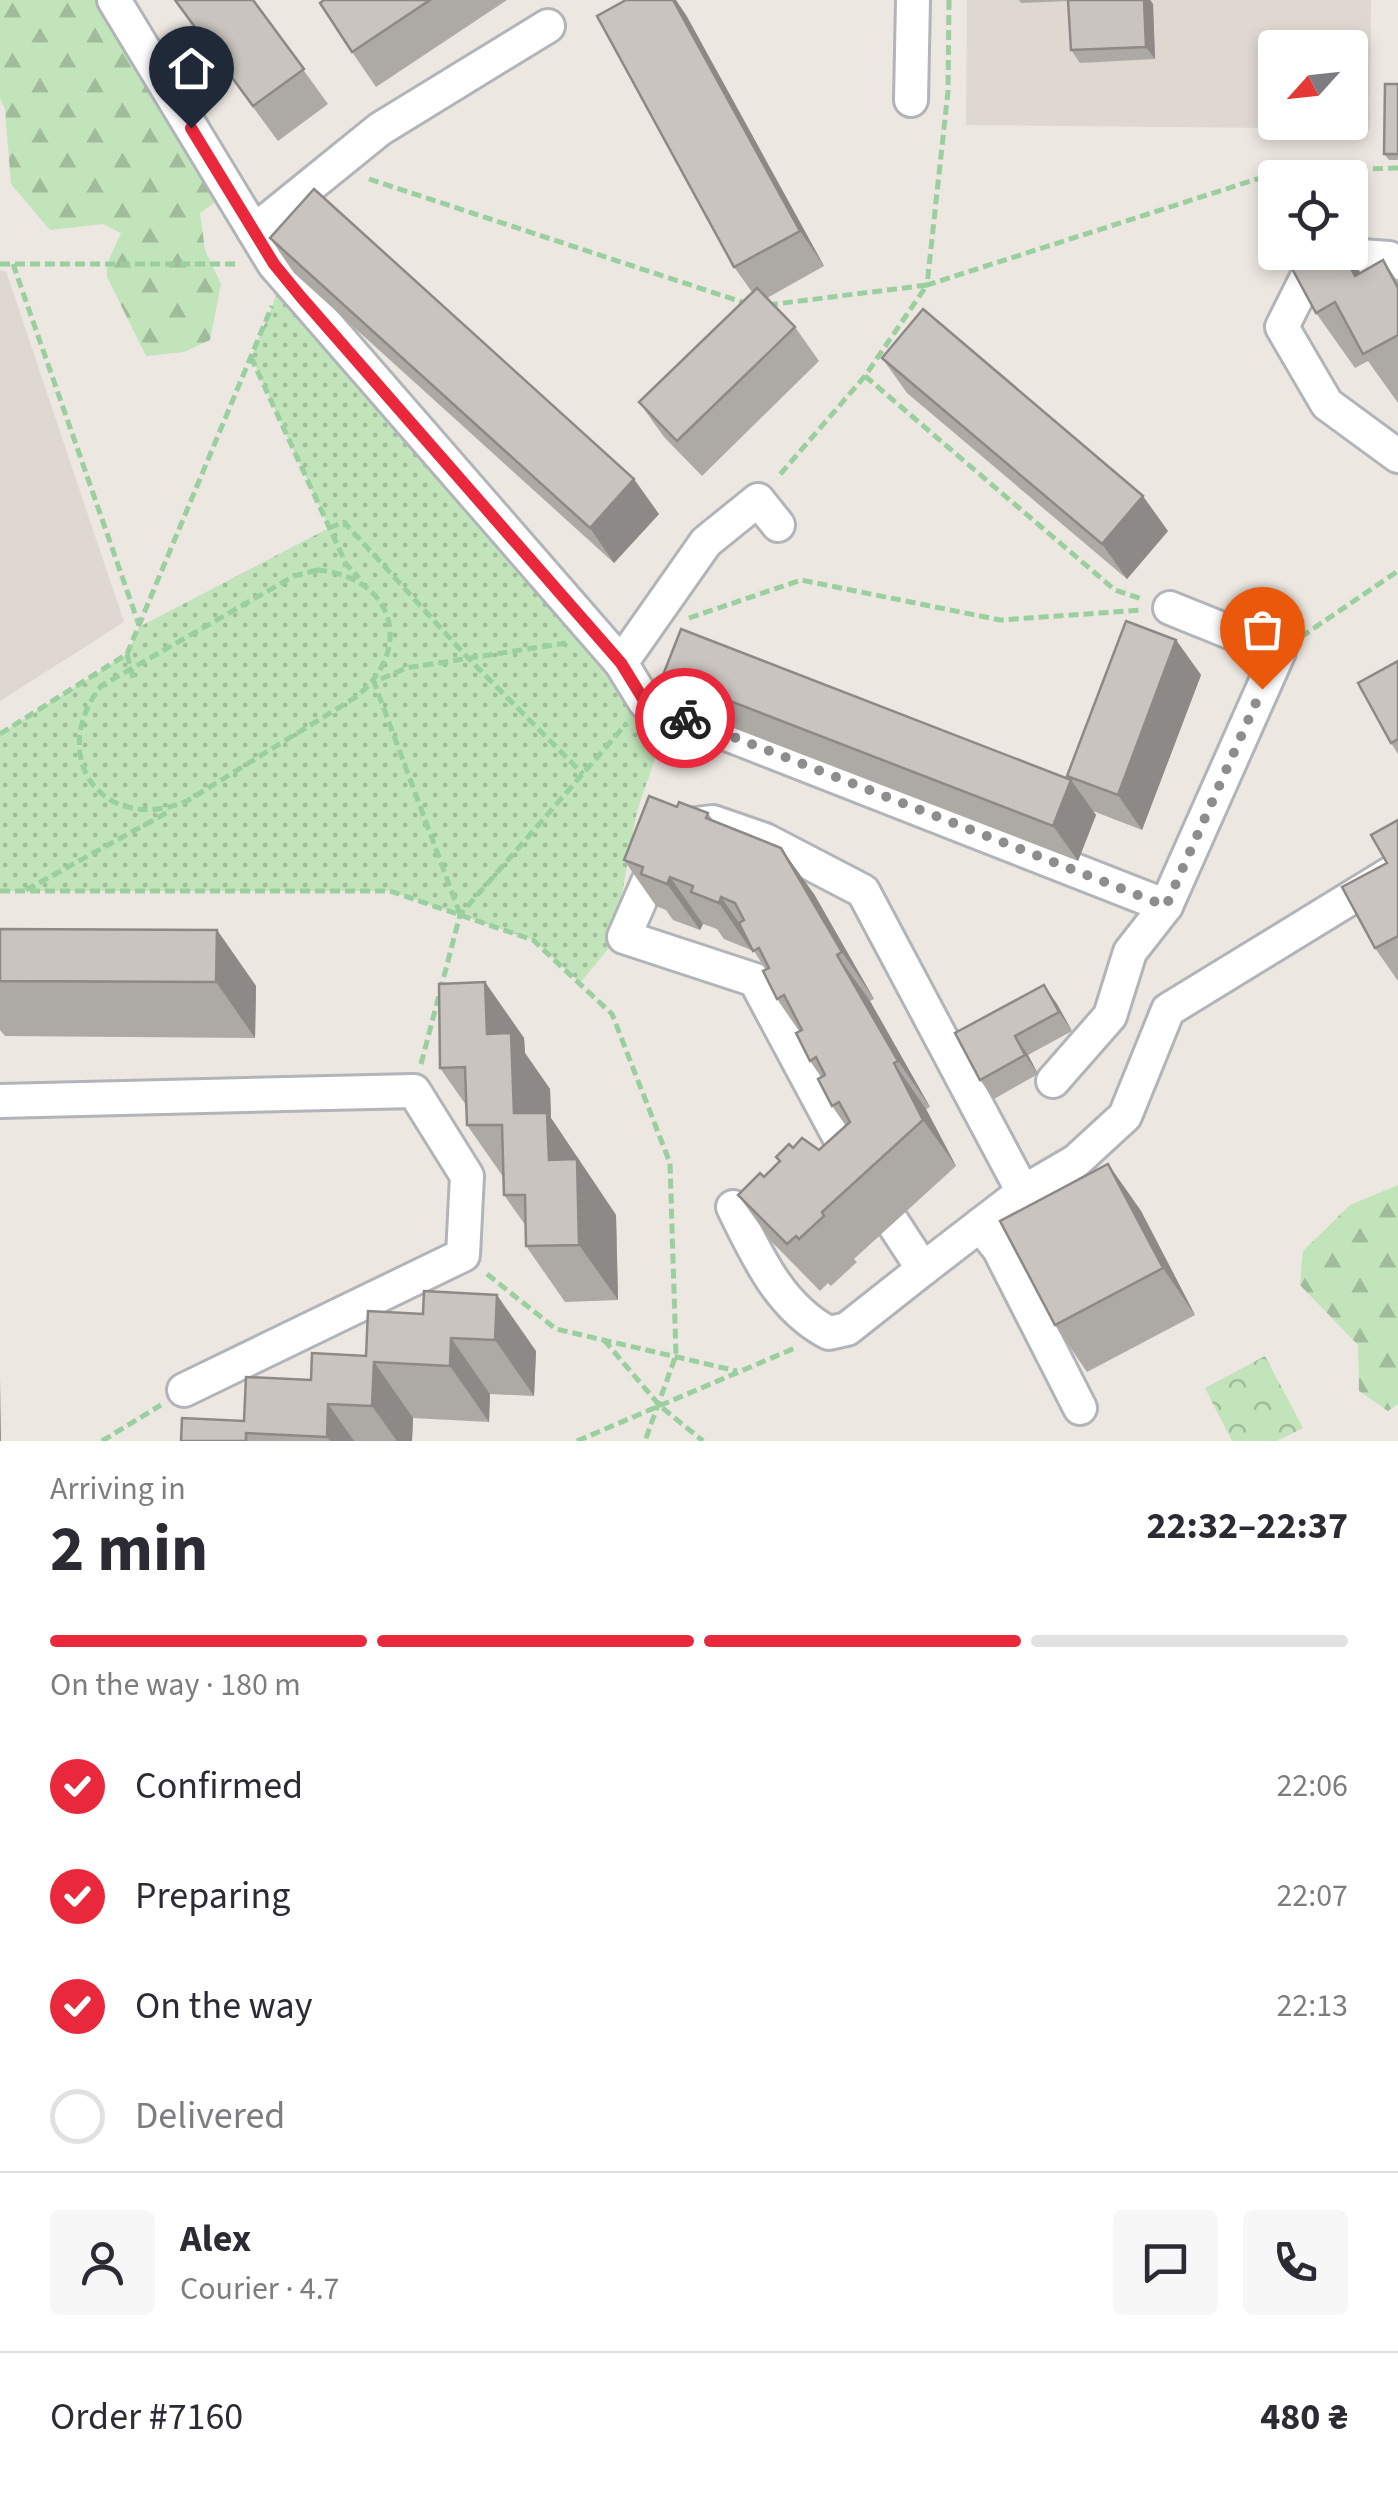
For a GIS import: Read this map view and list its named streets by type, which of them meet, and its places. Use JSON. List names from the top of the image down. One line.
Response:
{"north":"bottom left","page":{"heading":["2 min","Arriving in","22:32–22:37"],"panel":["Alex","Courier · 4.7","Order #7160","480 ₴"],"bar":"On the way · 180 m","list":[["Confirmed","22:06"],["Preparing","22:07"],["On the way","22:13"],"Delivered"]}}
